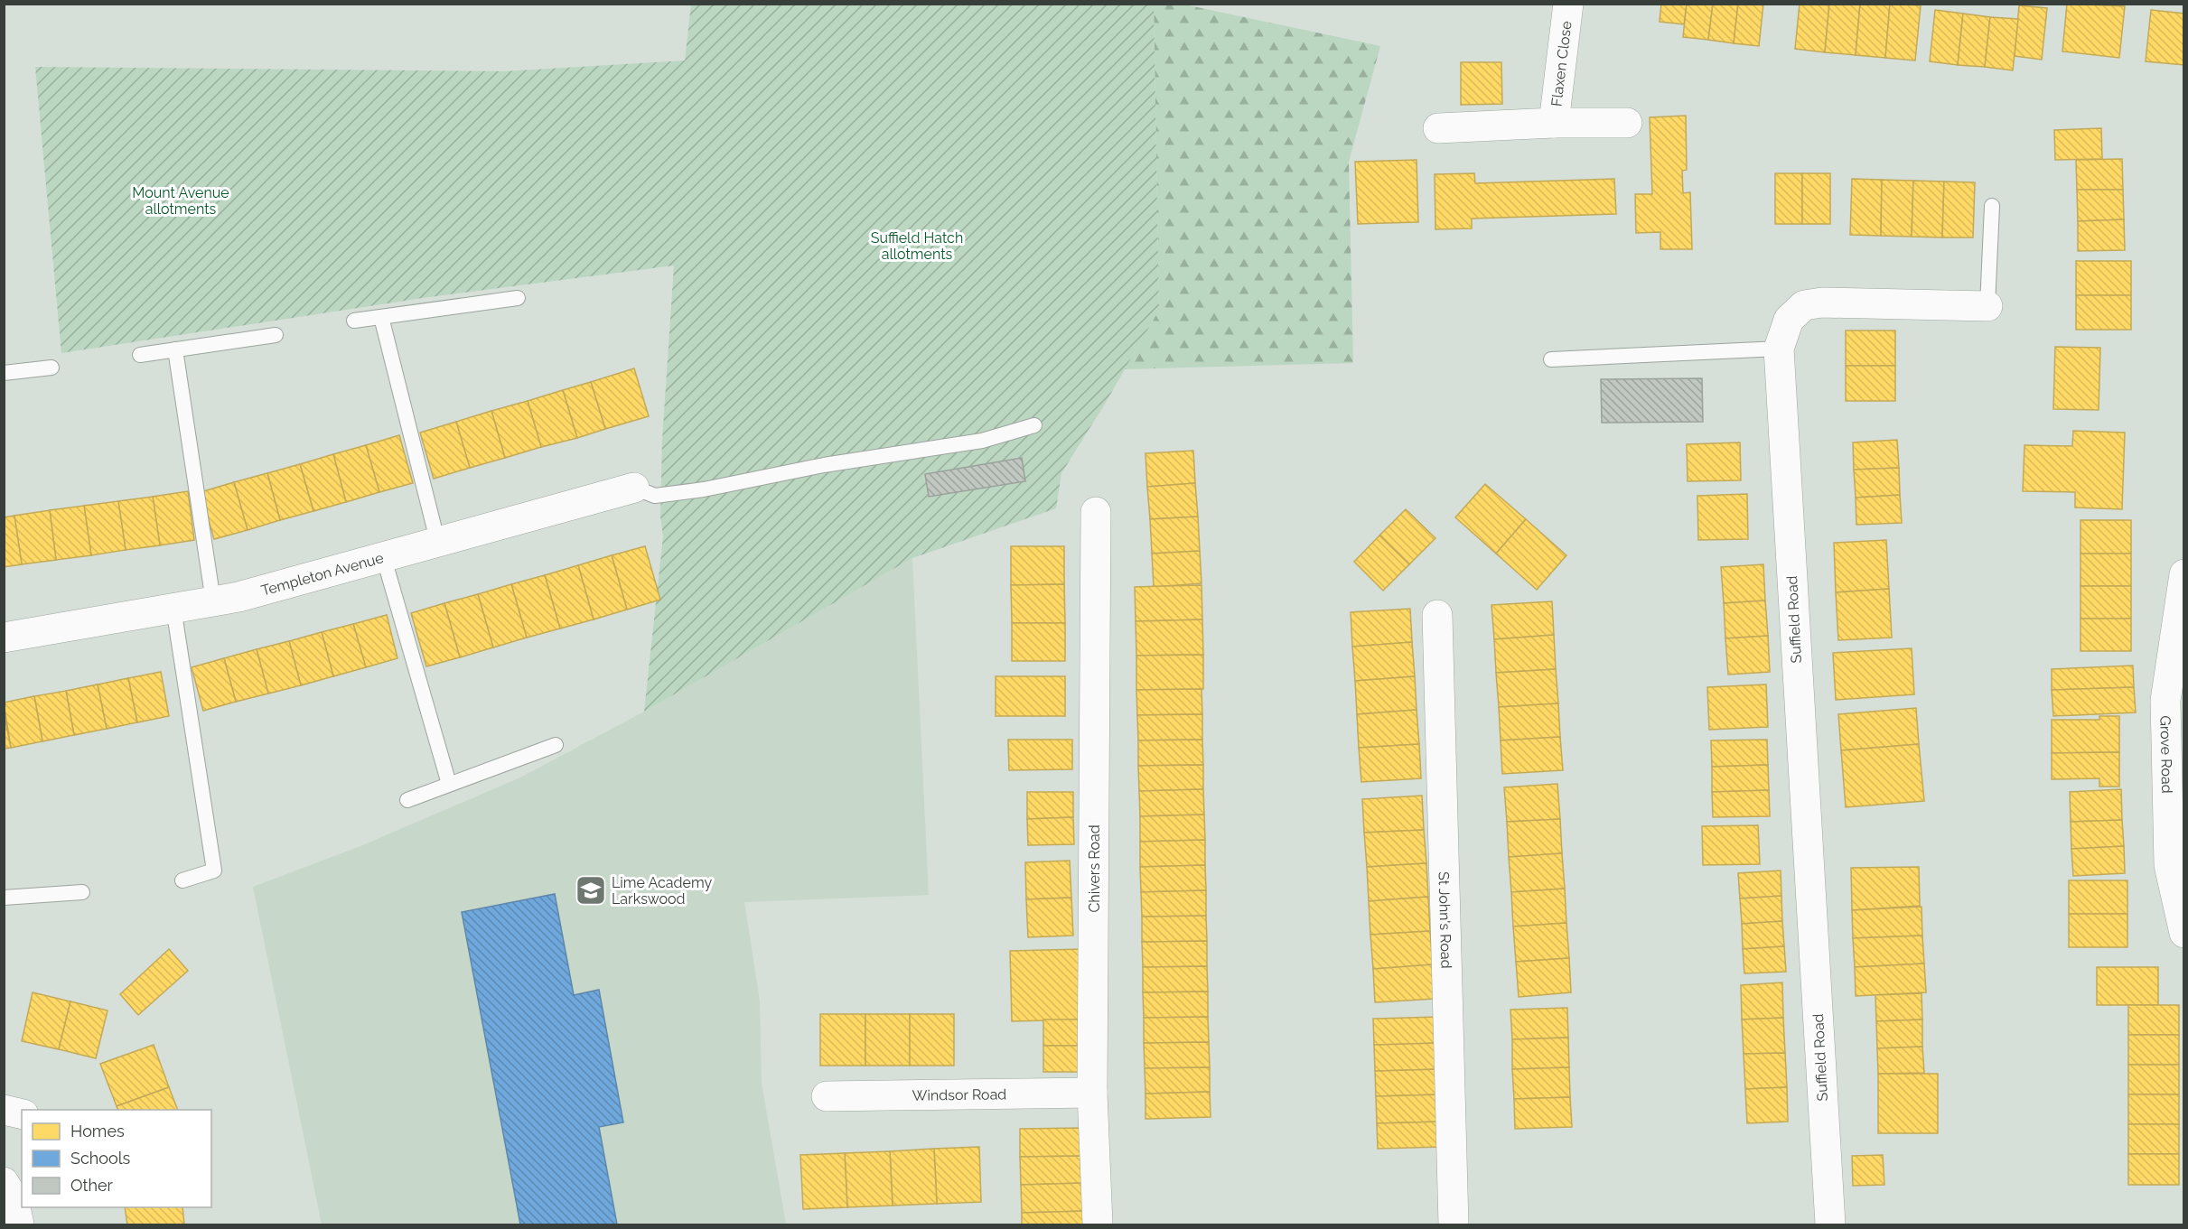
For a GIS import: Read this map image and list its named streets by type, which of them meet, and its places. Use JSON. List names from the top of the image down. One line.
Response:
{"streets":{"street":["Flaxen Close","Templeton Avenue","Suffield Road","Grove Road","Chivers Road","St John's Road","Windsor Road"]},"crossings":[["Chivers Road","Windsor Road"]],"parks":["Mount Avenue allotments","Suffield Hatch allotments"],"places":{"school or university":["Lime Academy Larkswood"]},"legend":["Homes","Schools","Other"]}
